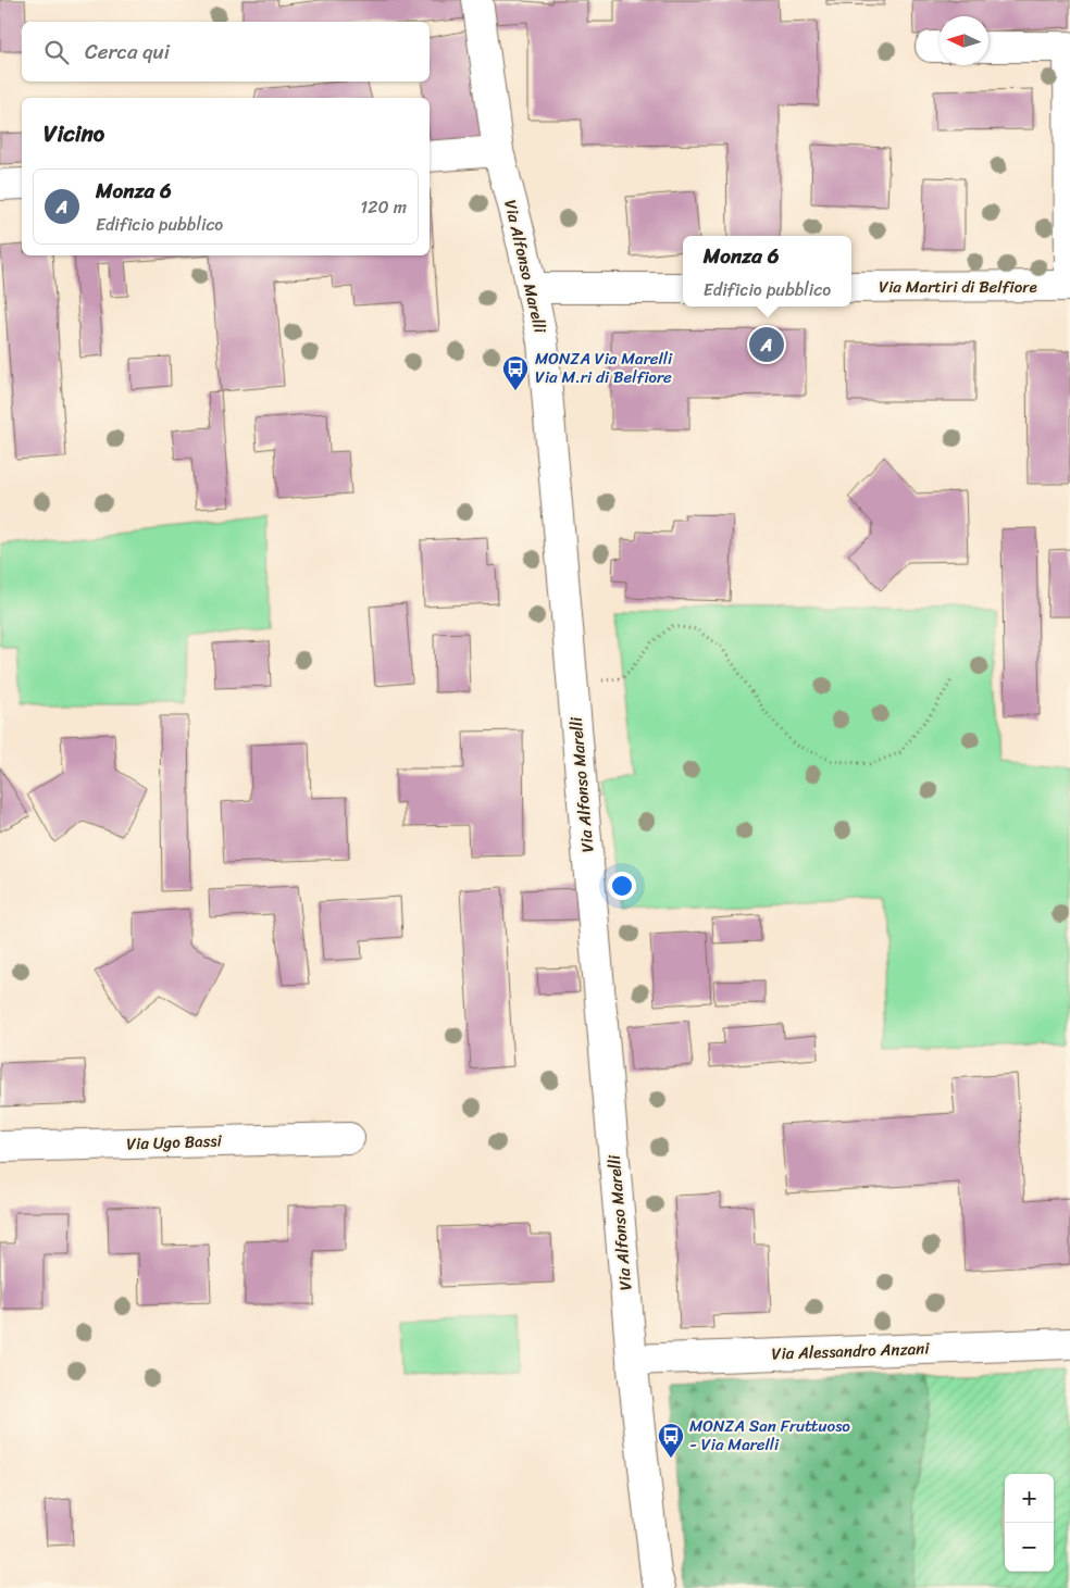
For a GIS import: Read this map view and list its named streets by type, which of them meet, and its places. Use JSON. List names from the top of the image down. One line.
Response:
{"streets":{"street":["Via Alfonso Marelli","Via Martiri di Belfiore","Via Ugo Bassi","Via Alessandro Anzani"]},"crossings":[["Via Alfonso Marelli","Via Alessandro Anzani"]],"places":{"bus stop":["MONZA Via Marelli Via M.ri di Belfiore","MONZA San Fruttuoso - Via Marelli"]},"north":"left","page":{"search":"Cerca qui","heading":"Vicino","list":[{"mark":"A","name":"Monza 6","note":"Edificio pubblico","value":"120 m"}],"popup":["Monza 6","Edificio pubblico"],"pins":"A","map_buttons":["+","−"]}}
